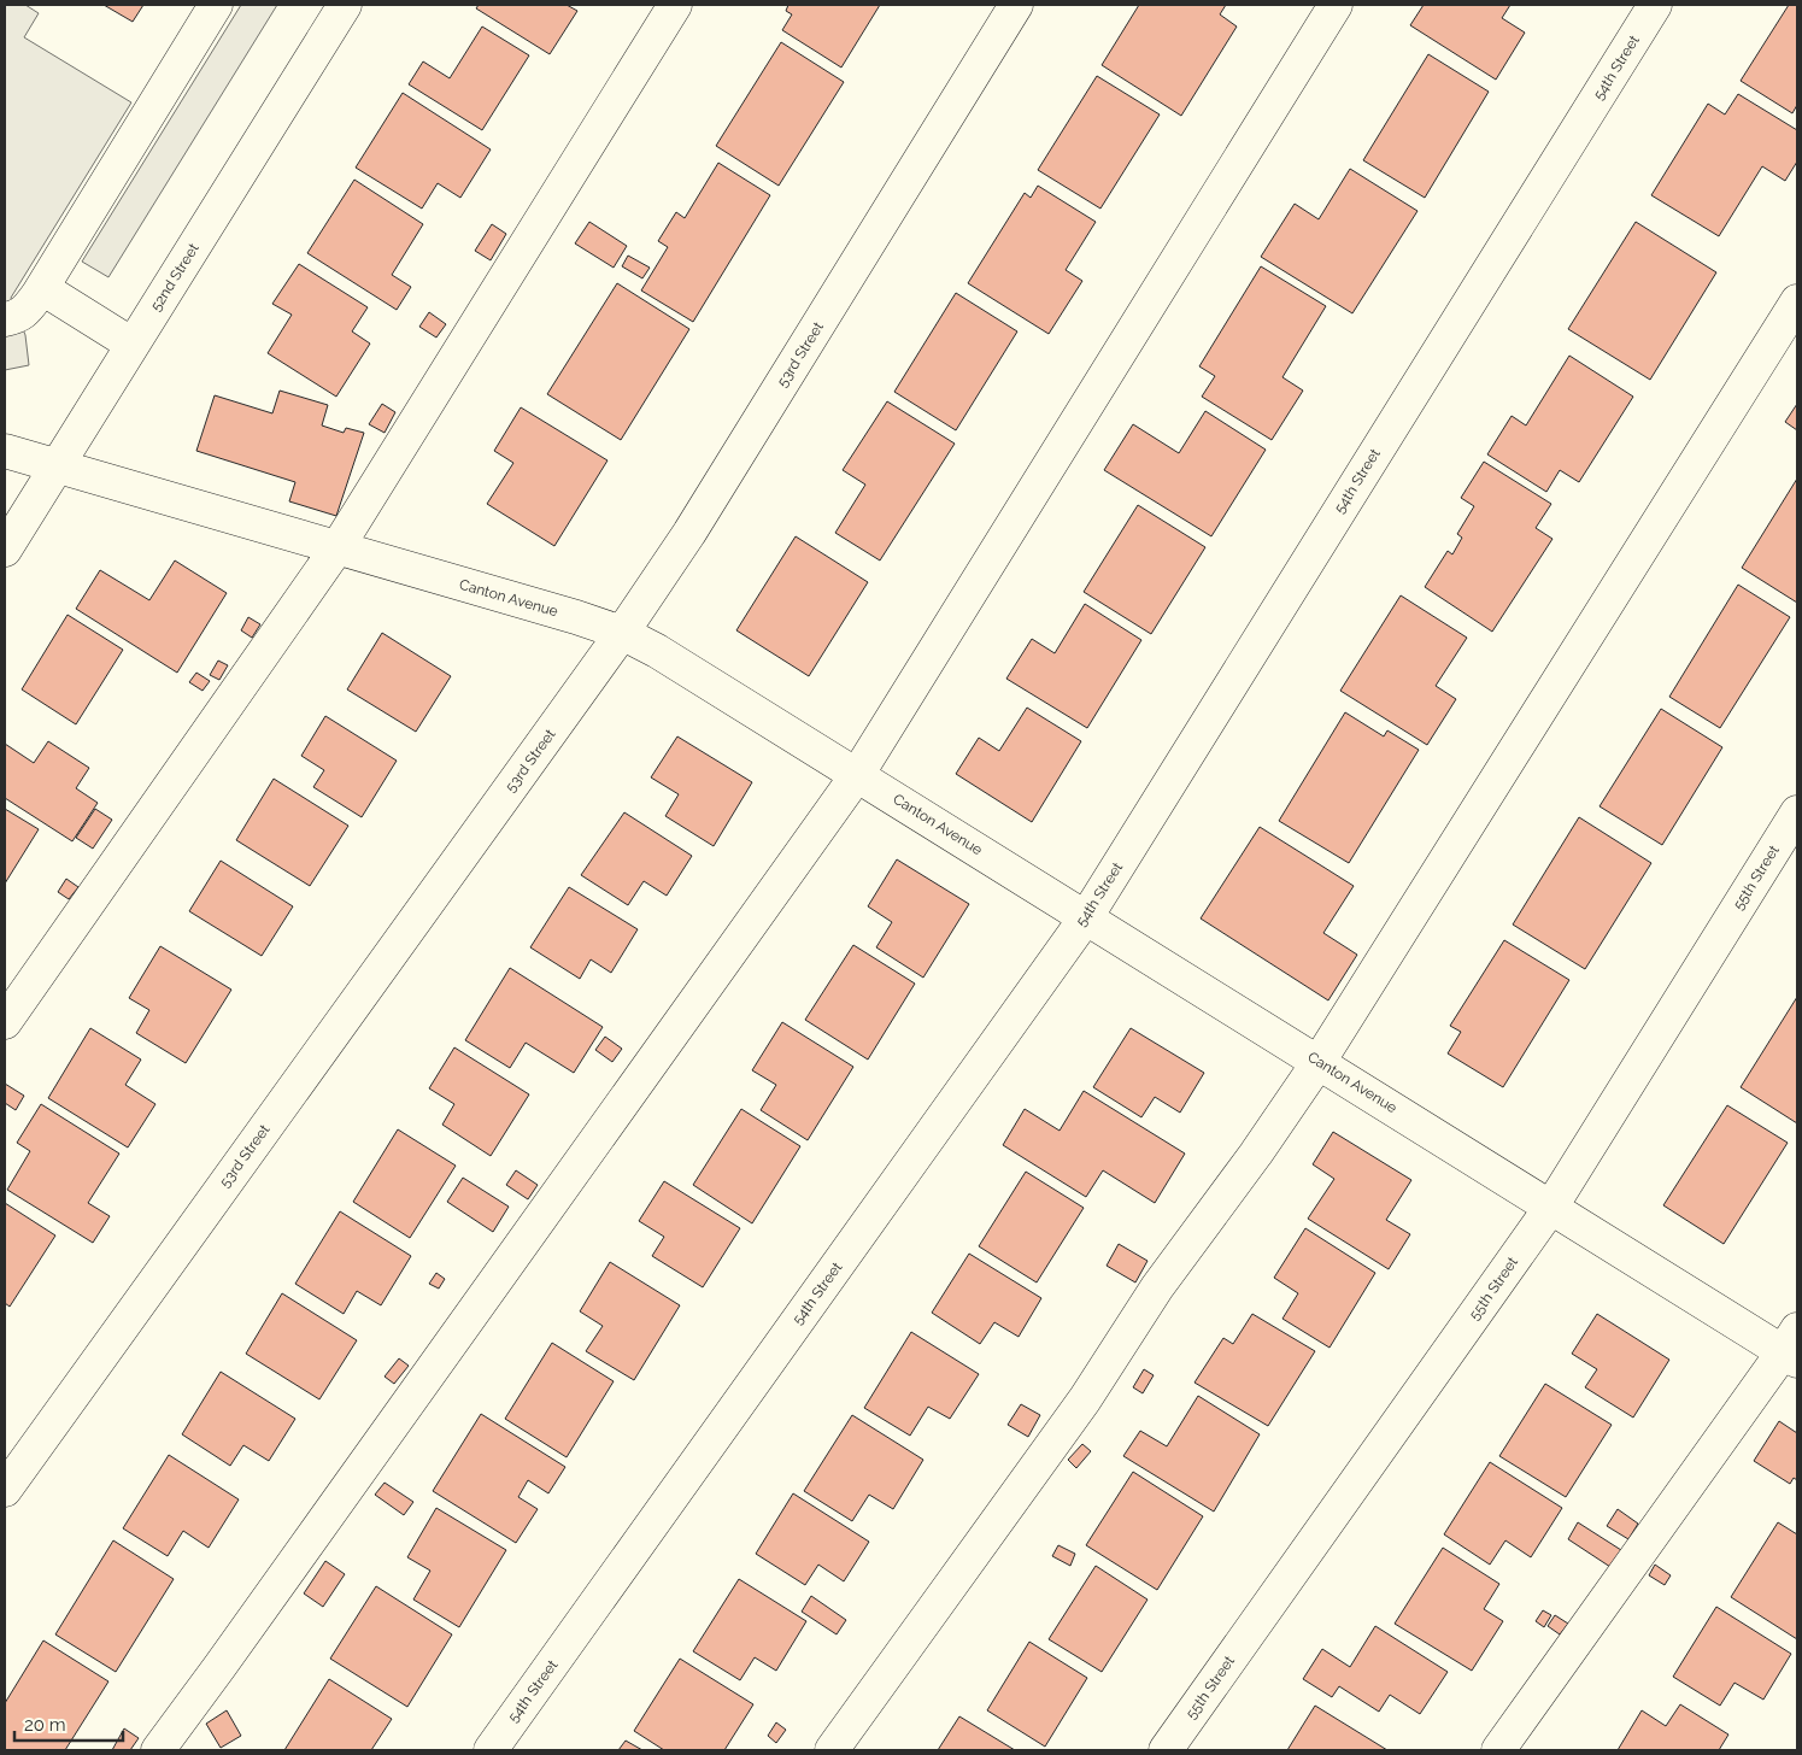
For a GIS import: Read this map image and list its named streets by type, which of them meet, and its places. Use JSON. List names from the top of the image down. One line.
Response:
{"streets":{"street":["54th Street","52nd Street","53rd Street","Canton Avenue","55th Street"]},"crossings":[["54th Street","Canton Avenue"],["52nd Street","Canton Avenue"],["53rd Street","Canton Avenue"],["Canton Avenue","55th Street"]],"scale_bar":"20 m"}
